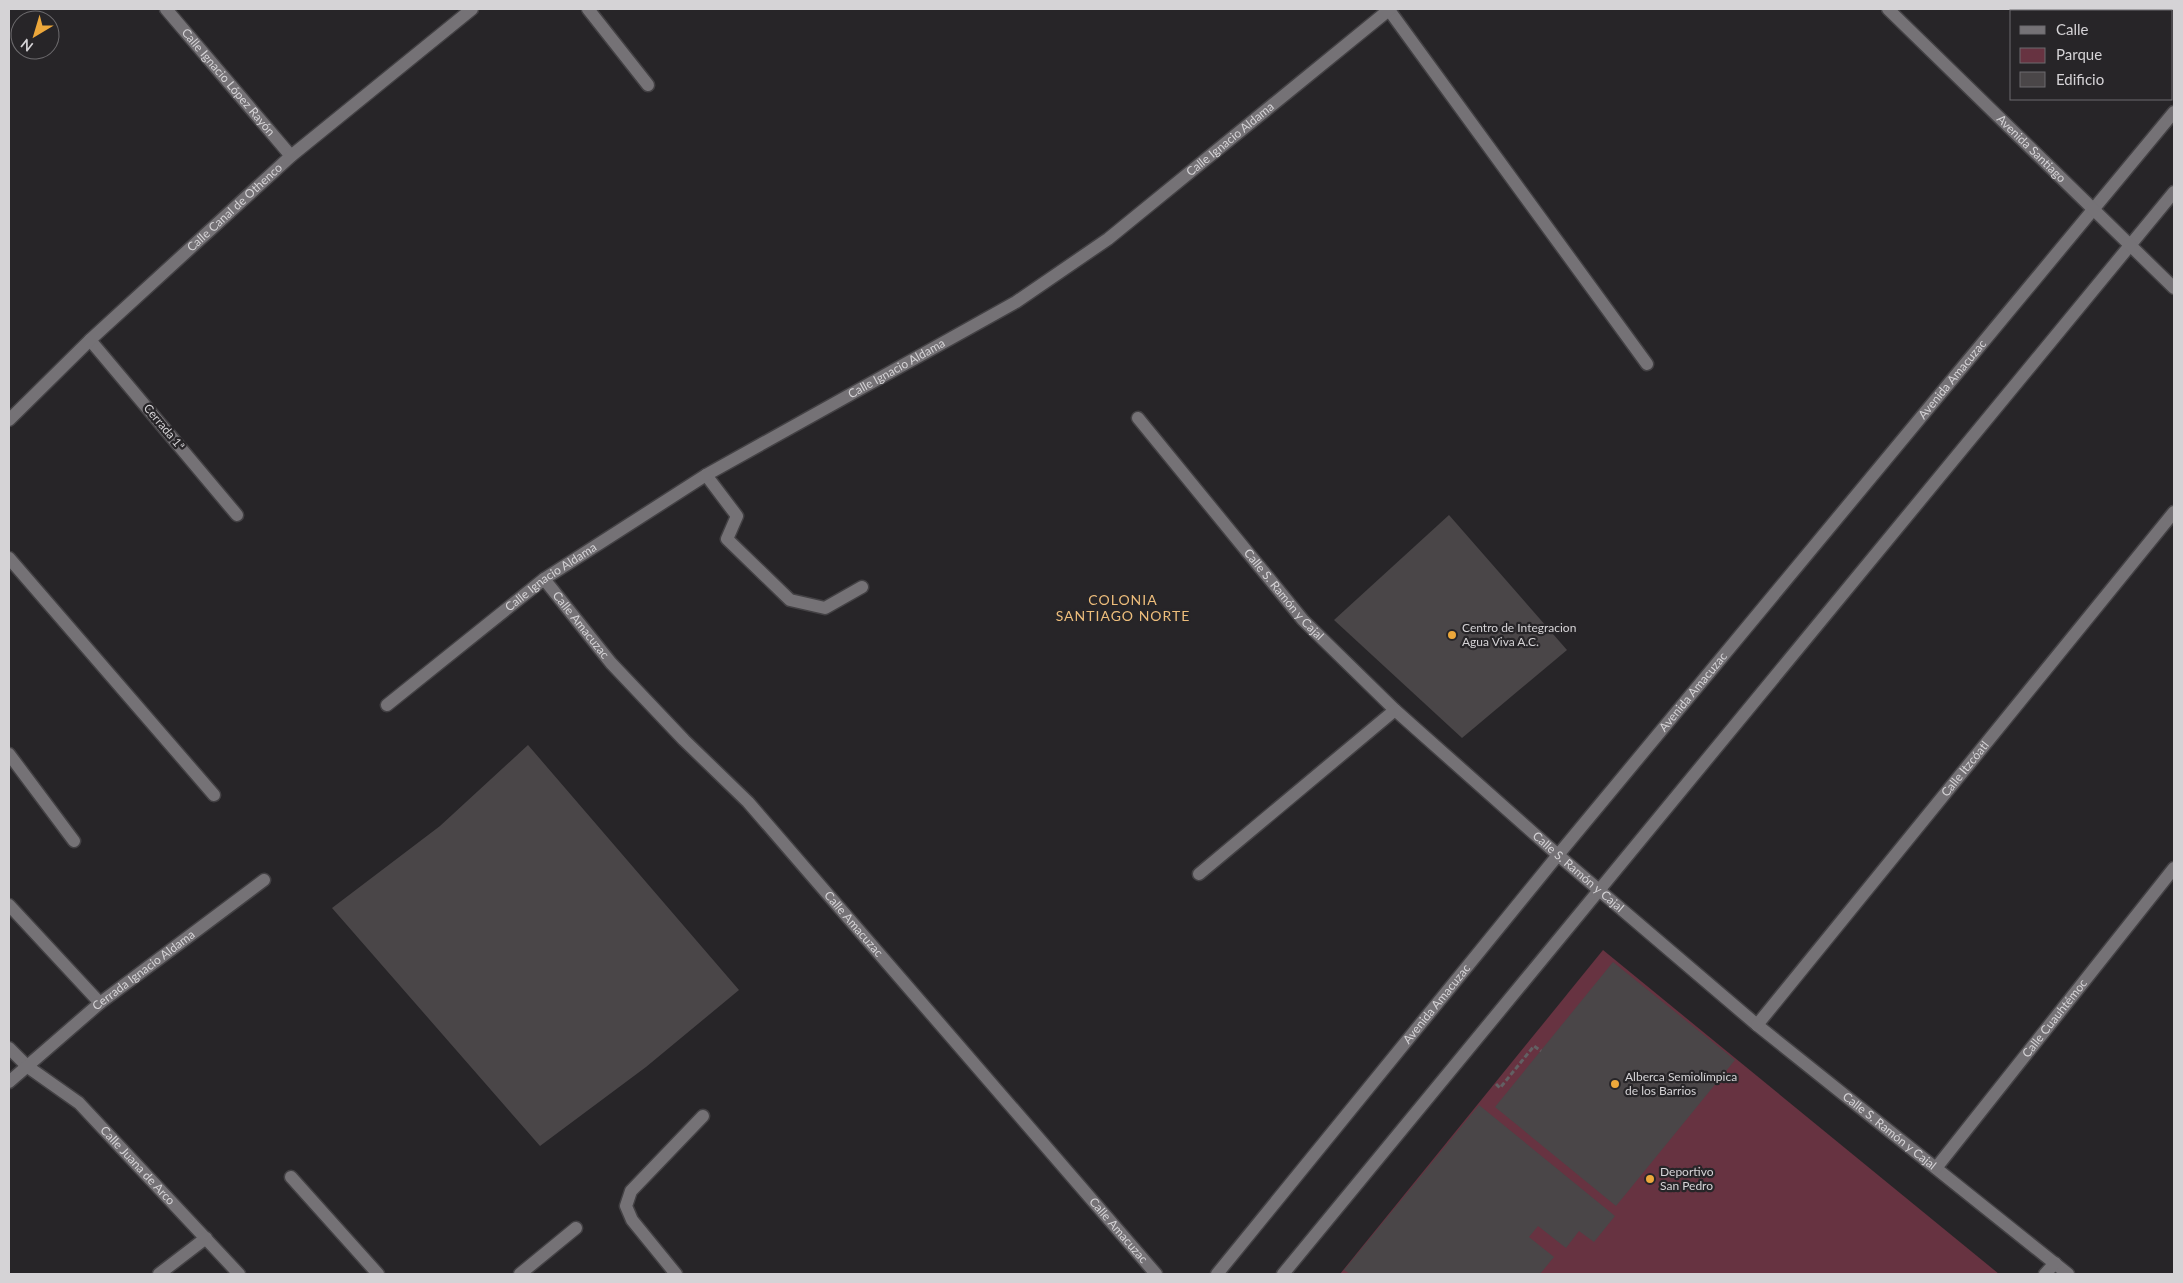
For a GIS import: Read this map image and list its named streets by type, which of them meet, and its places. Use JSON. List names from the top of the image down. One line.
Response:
{"streets":{"street":["Calle Ignacio López Rayón","Calle Ignacio Aldama","Avenida Santiago","Calle Canal de Othenco","Avenida Amacuzac","Cerrada 1ª","Calle S. Ramón y Cajal","Calle Amacuzac","Calle Itzcóatl","Cerrada Ignacio Aldama","Calle Cuauhtémoc","Calle Juana de Arco"]},"crossings":[["Calle Ignacio López Rayón","Calle Canal de Othenco"],["Calle Ignacio Aldama","Calle Amacuzac"],["Avenida Santiago","Avenida Amacuzac"],["Calle Canal de Othenco","Cerrada 1ª"],["Avenida Amacuzac","Calle S. Ramón y Cajal"],["Calle S. Ramón y Cajal","Calle Itzcóatl"],["Calle S. Ramón y Cajal","Calle Cuauhtémoc"],["Cerrada Ignacio Aldama","Calle Juana de Arco"]],"districts":["COLONIA SANTIAGO NORTE"],"places":["Centro de Integracion Agua Viva A.C.","Alberca Semiolímpica de los Barrios","Deportivo San Pedro"],"legend":["Calle","Parque","Edificio"],"north":"bottom left"}
